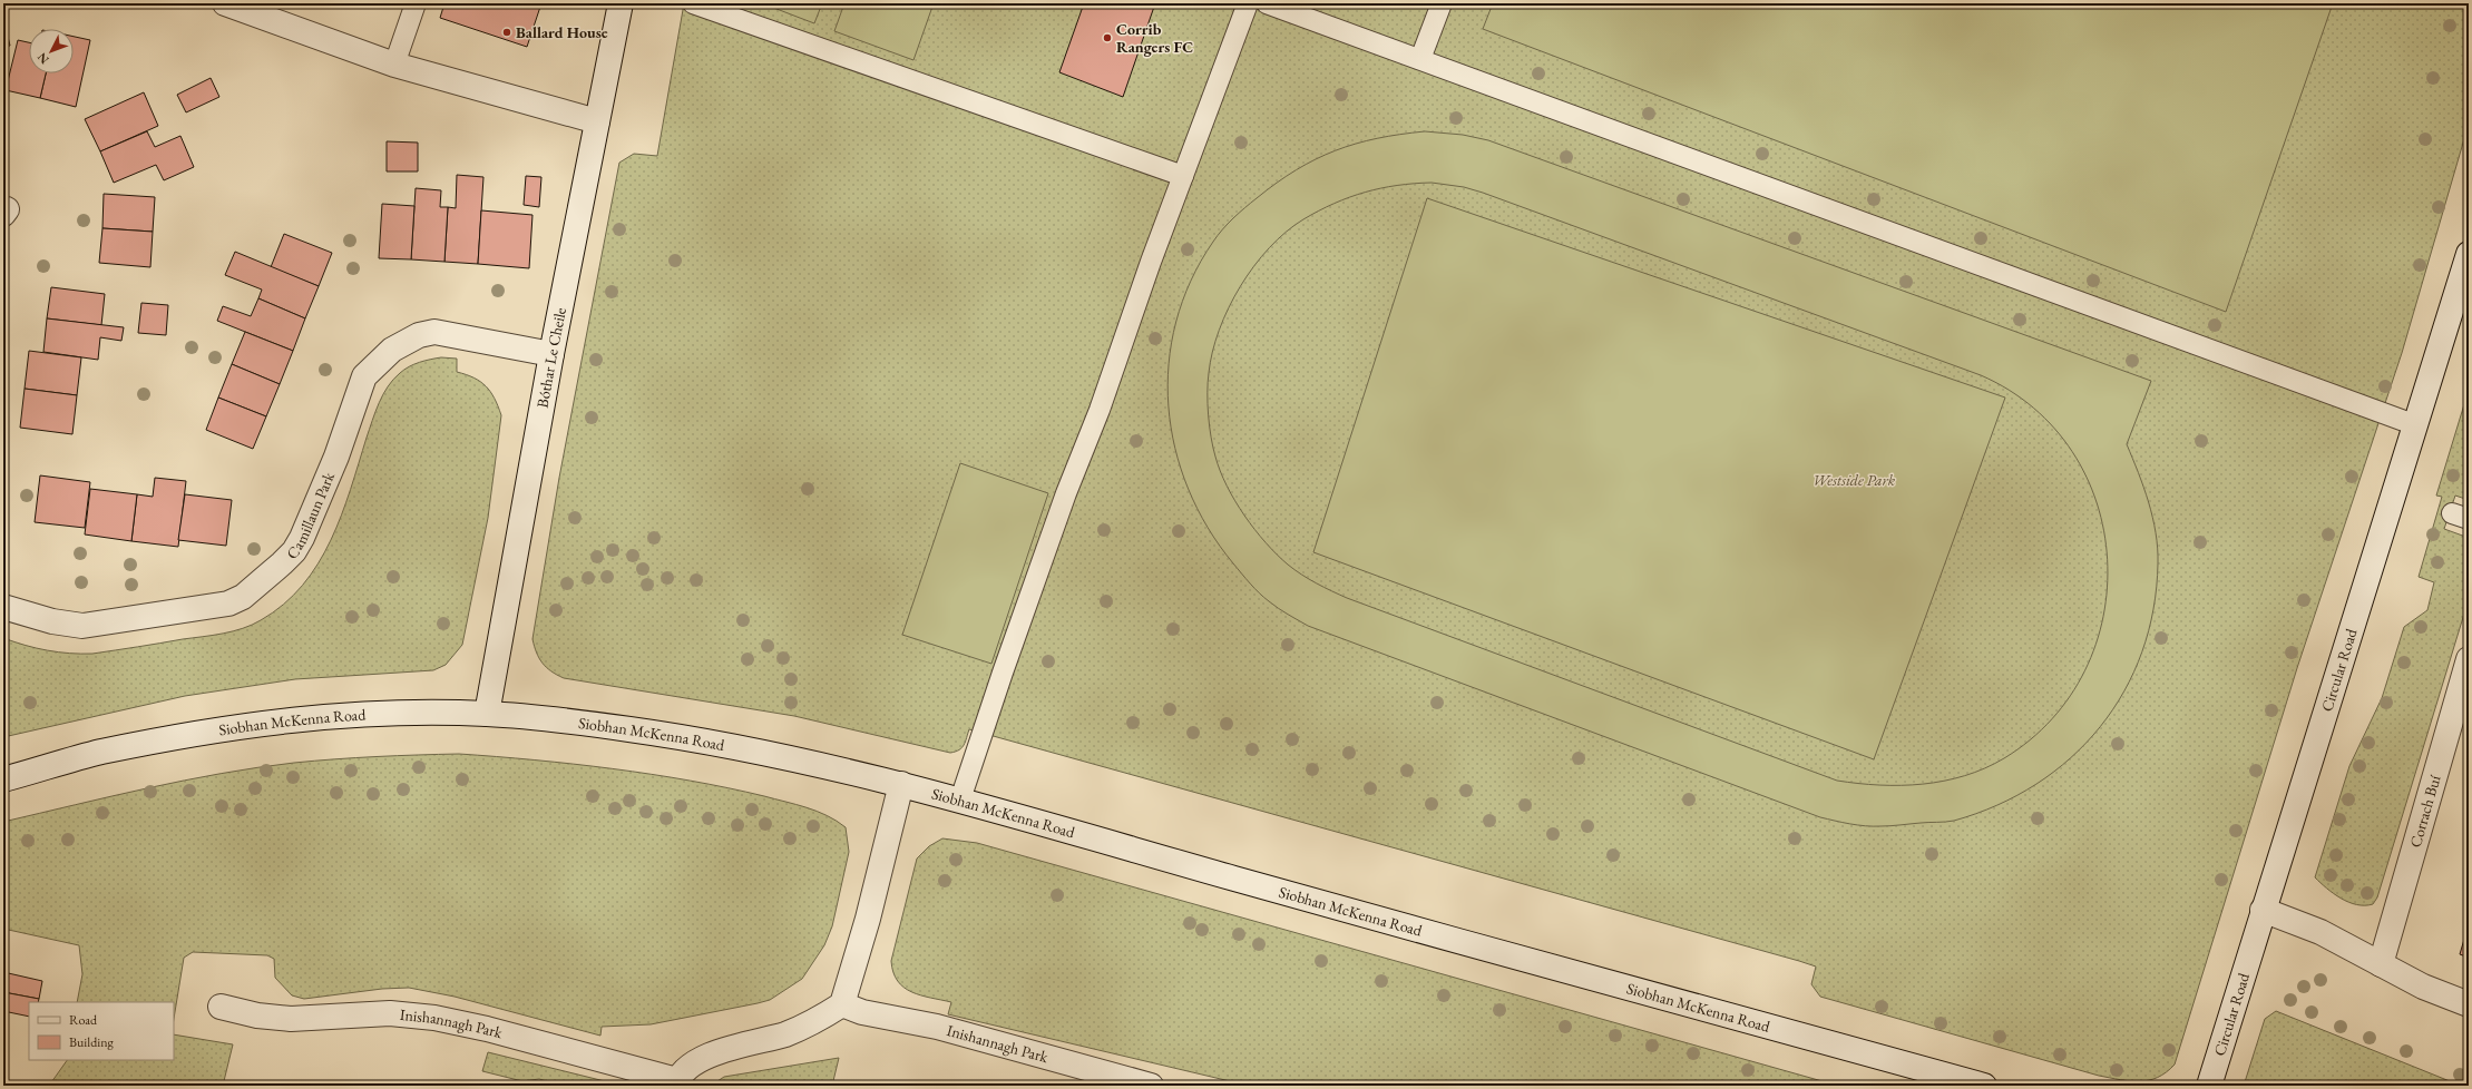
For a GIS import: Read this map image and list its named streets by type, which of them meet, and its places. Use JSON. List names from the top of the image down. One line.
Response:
{"streets":{"street":["Bóthar Le Cheile","Camillaun Park","Circular Road","Siobhan McKenna Road","Corrach Buí","Inishannagh Park"]},"crossings":[["Bóthar Le Cheile","Camillaun Park"],["Bóthar Le Cheile","Siobhan McKenna Road"]],"parks":["Westside Park"],"places":["Ballard House","Corrib Rangers FC"],"legend":["Road","Building"],"north":"bottom left"}
